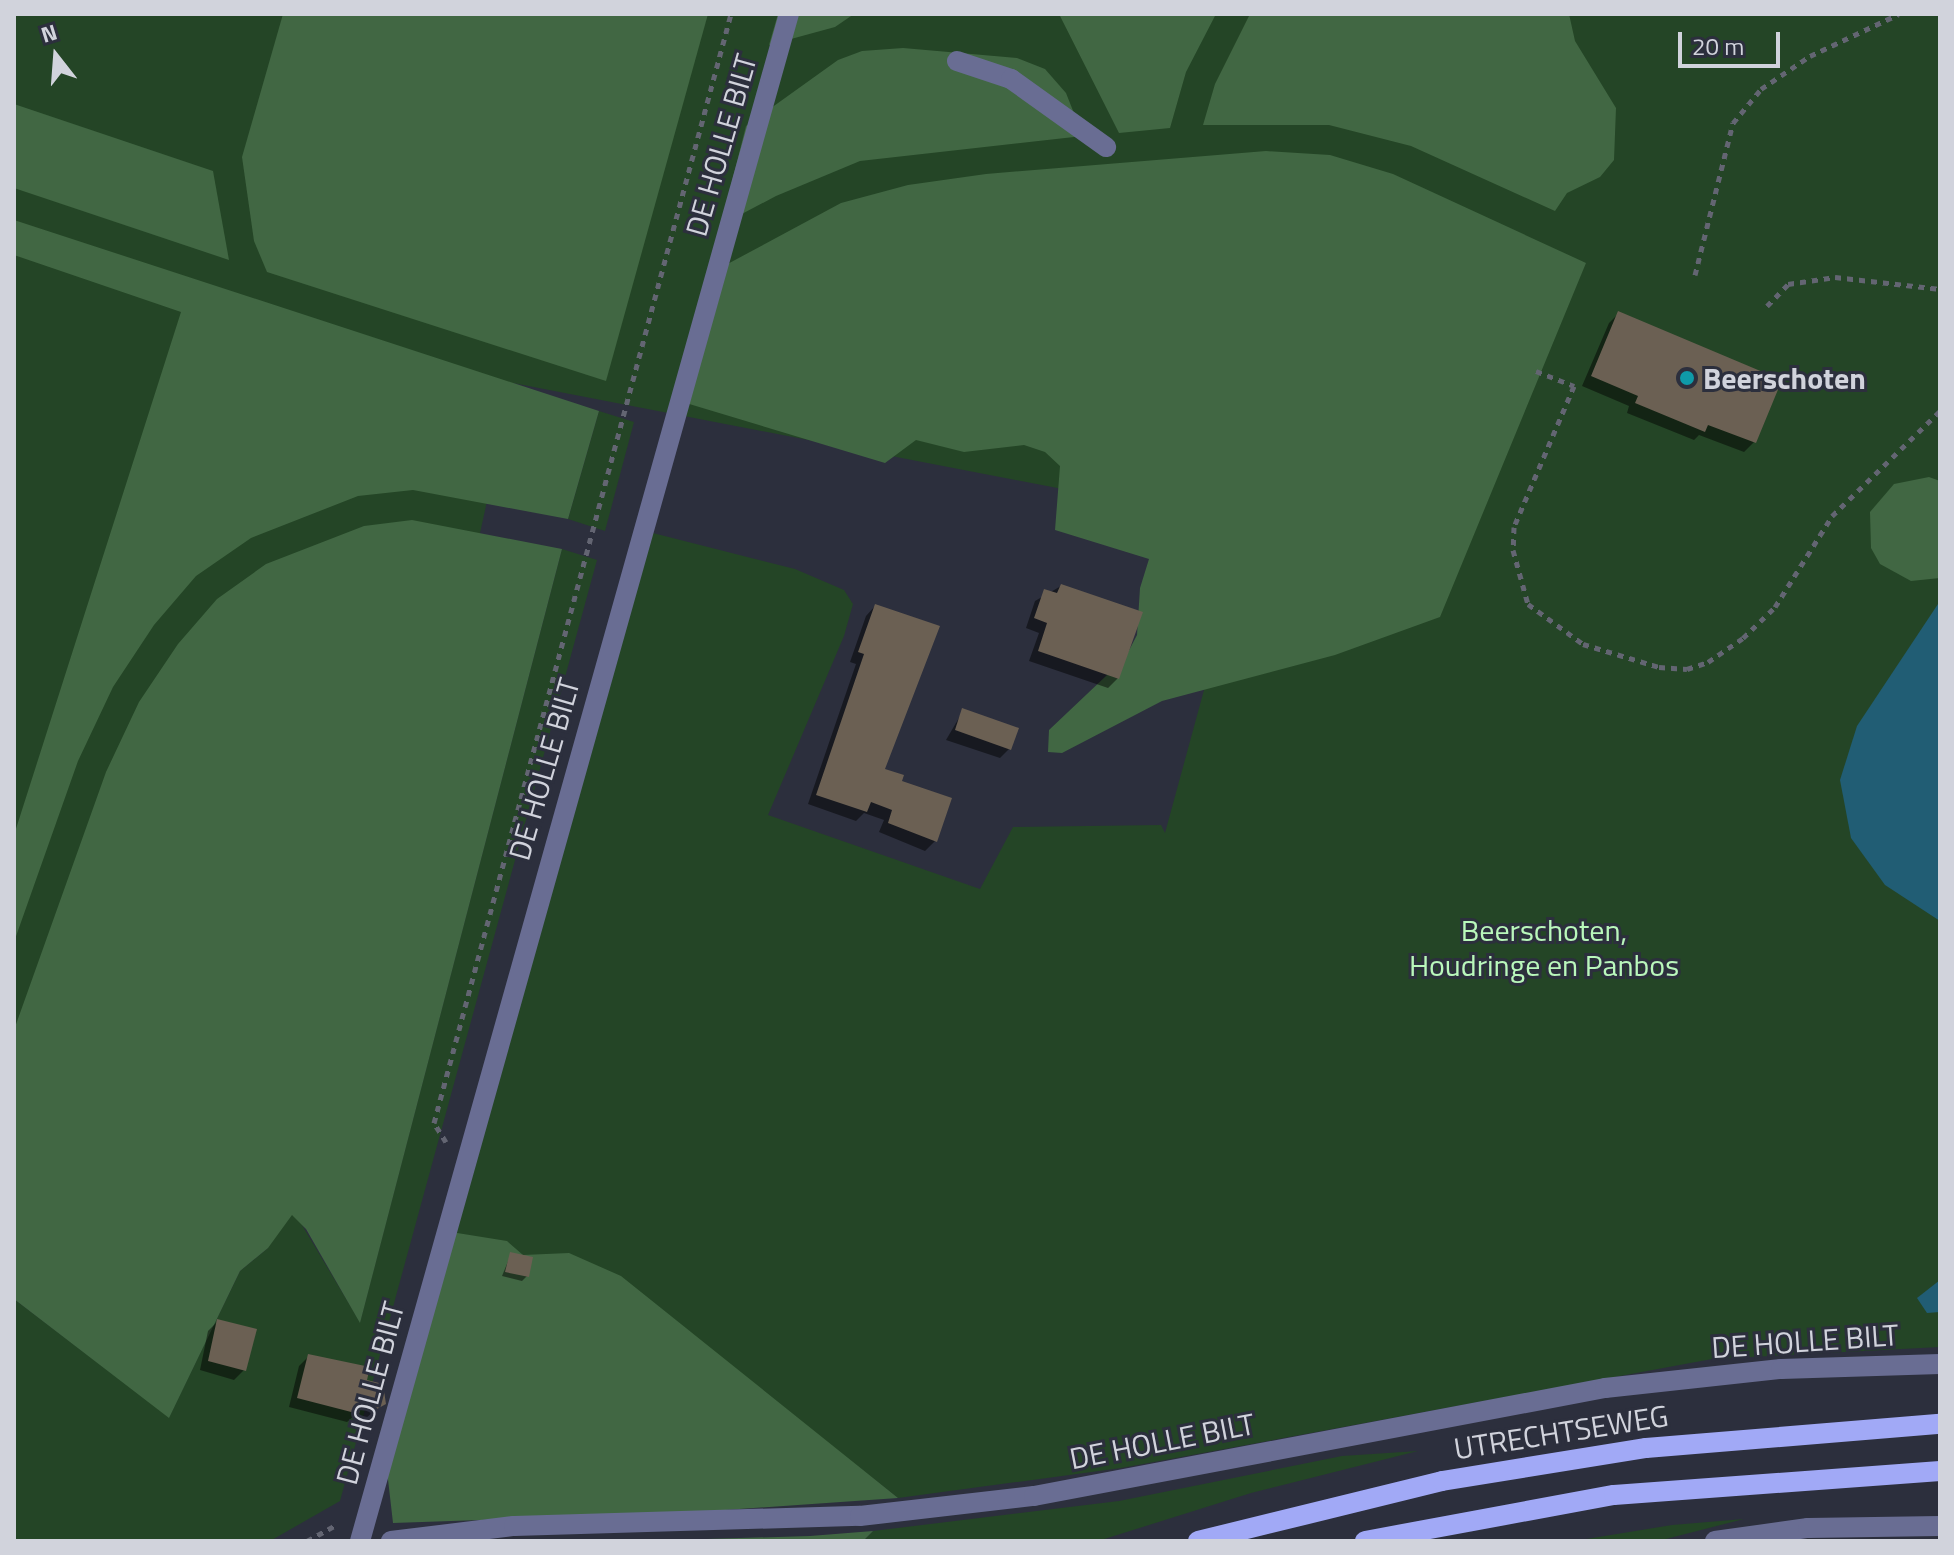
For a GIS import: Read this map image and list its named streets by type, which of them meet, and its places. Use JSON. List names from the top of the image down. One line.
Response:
{"streets":{"main road":["UTRECHTSEWEG"],"street":["DE HOLLE BILT"]},"parks":["Beerschoten, Houdringe en Panbos"],"places":["Beerschoten"],"scale_bar":"20 m","north":"top"}
